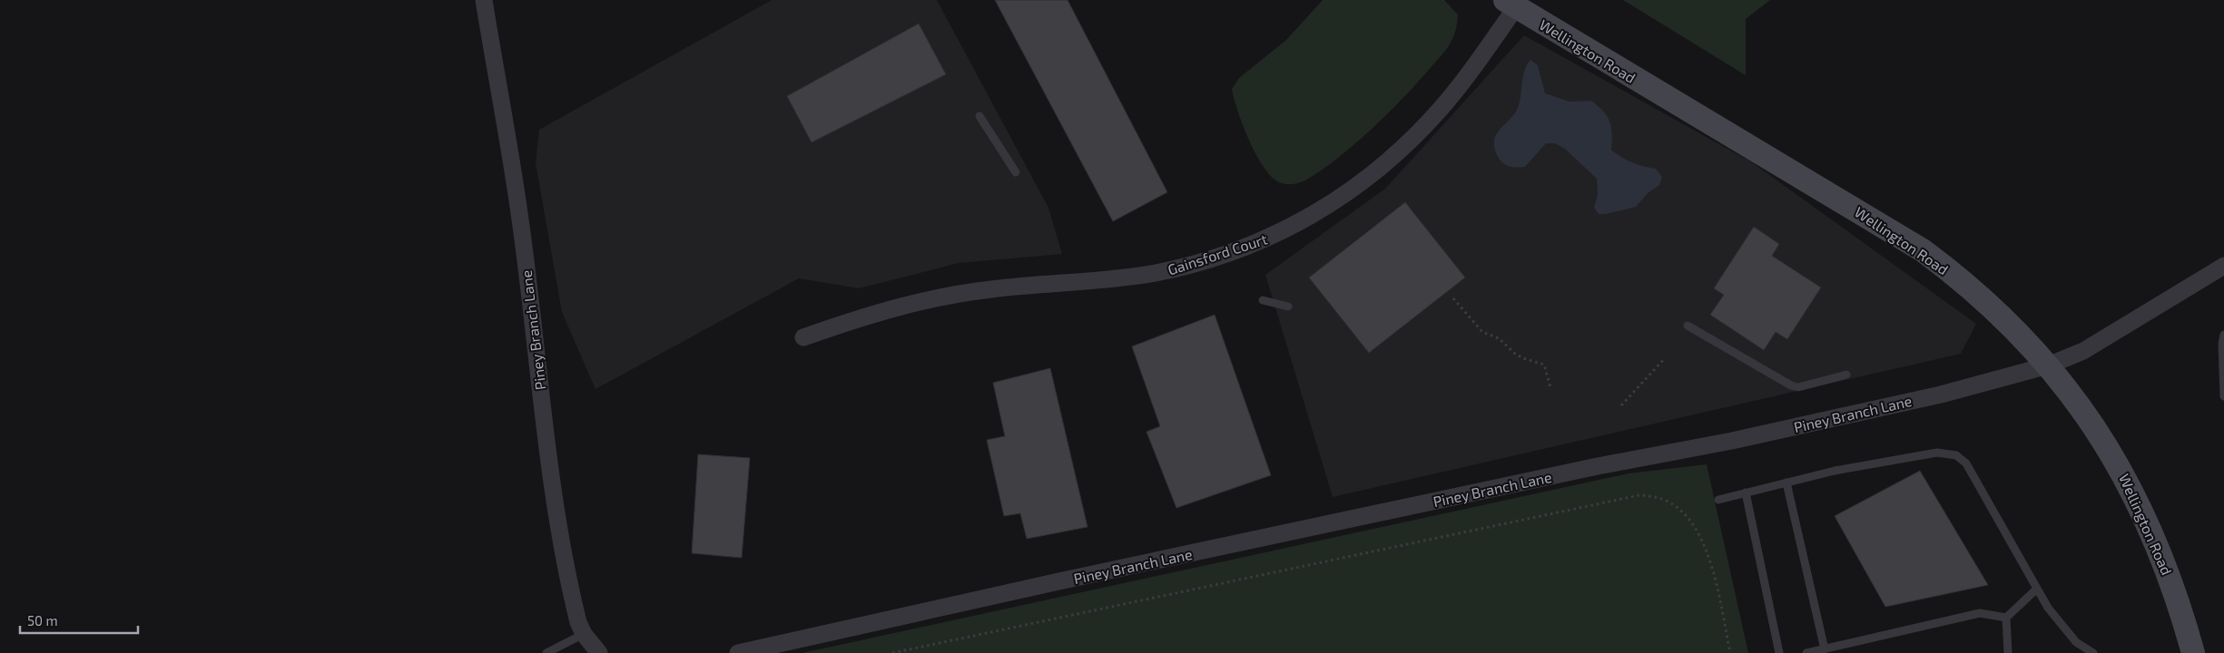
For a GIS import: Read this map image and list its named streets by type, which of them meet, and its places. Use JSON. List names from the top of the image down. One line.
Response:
{"streets":{"main road":["Wellington Road"],"street":["Gainsford Court","Piney Branch Lane"]},"crossings":[["Wellington Road","Gainsford Court"],["Wellington Road","Piney Branch Lane"]],"scale_bar":"50 m"}
